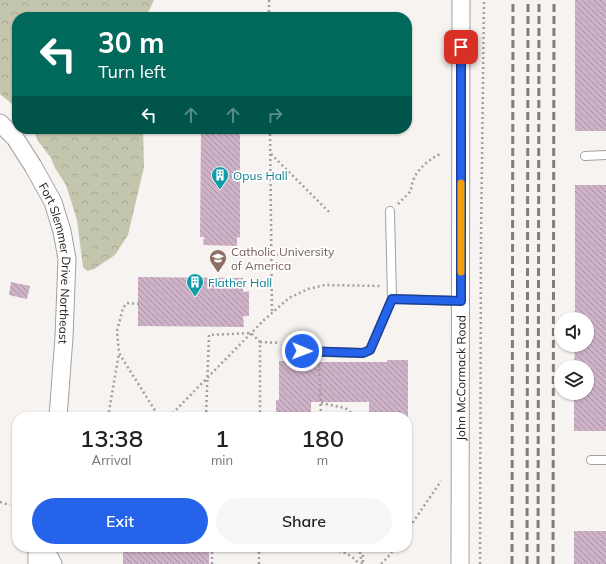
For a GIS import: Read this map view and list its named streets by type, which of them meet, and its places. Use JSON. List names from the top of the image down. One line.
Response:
{"streets":{"street":["Fort Slemmer Drive Northeast","John McCormack Road"]},"places":{"building":["Opus Hall","Flather Hall"],"school or university":["Catholic University of America"]},"page":{"turn":["30 m","Turn left"],"eta":["13:38","Arrival","1","min","180","m"],"buttons":["Exit","Share"]}}
